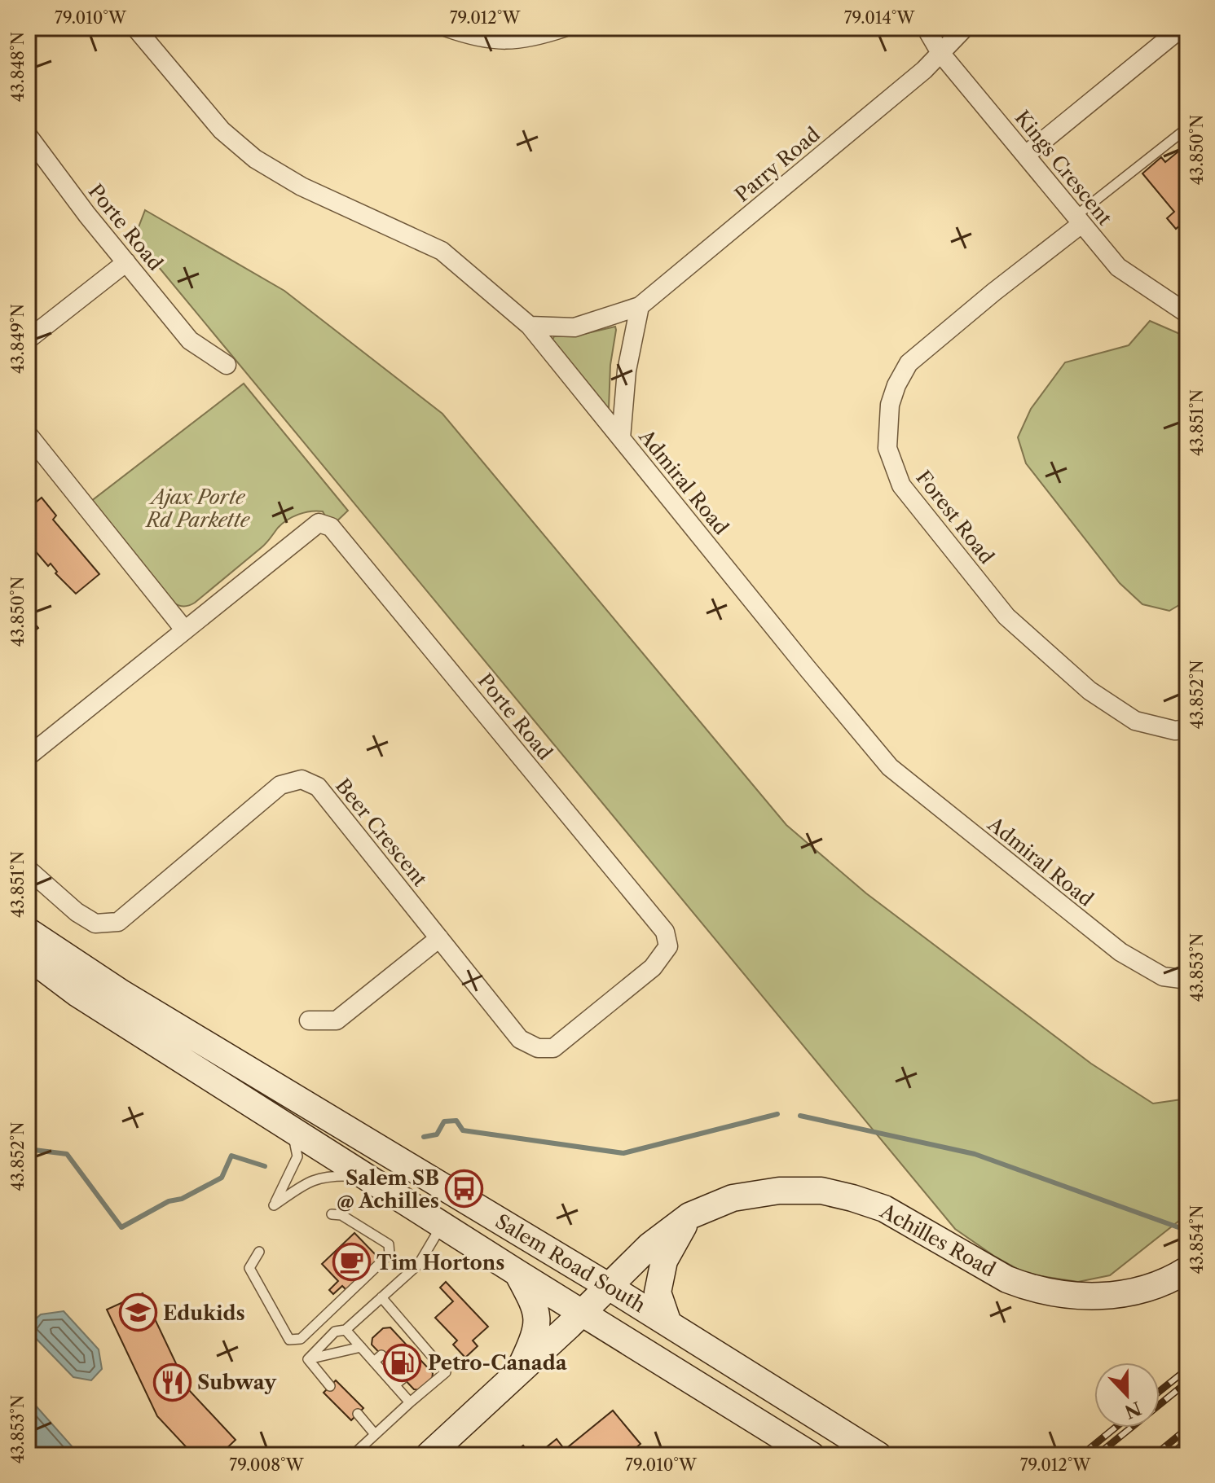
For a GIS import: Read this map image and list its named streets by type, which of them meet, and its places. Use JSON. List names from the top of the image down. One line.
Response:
{"streets":{"main road":["Achilles Road","Salem Road South"],"street":["Parry Road","Kings Crescent","Porte Road","Admiral Road","Forest Road","Beer Crescent"]},"crossings":[["Parry Road","Kings Crescent"],["Parry Road","Admiral Road"],["Kings Crescent","Forest Road"],["Porte Road","Beer Crescent"],["Achilles Road","Salem Road South"]],"parks":["Ajax Porte Rd Parkette"],"places":{"bus stop":["Salem SB @ Achilles"],"cafe":["Tim Hortons"],"school or university":["Edukids"],"fuel station":["Petro-Canada"],"restaurant":["Subway"]},"north":"bottom","coordinates":["79.010°W","79.012°W","79.014°W","43.848°N","43.850°N","43.849°N","43.851°N","43.852°N","43.853°N","43.854°N","79.008°W"]}
